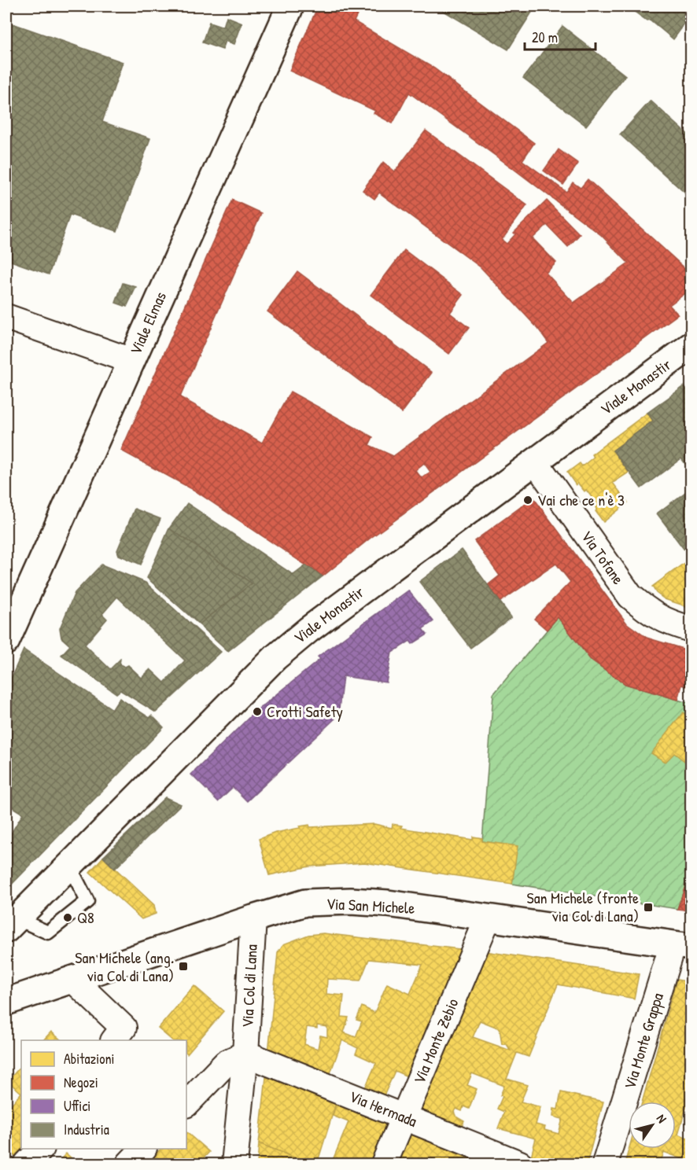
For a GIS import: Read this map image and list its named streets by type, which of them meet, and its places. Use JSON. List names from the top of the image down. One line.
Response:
{"streets":{"main road":["Viale Elmas","Viale Monastir","Via San Michele"],"street":["Via Tofane","Via Col di Lana","Via Monte Zebio","Via Monte Grappa","Via Hermada"]},"crossings":[["Viale Monastir","Via Tofane"],["Via San Michele","Via Col di Lana"],["Via San Michele","Via Monte Zebio"],["Via San Michele","Via Monte Grappa"],["Via Col di Lana","Via Hermada"],["Via Monte Zebio","Via Hermada"]],"places":{"other":["Vai che ce n'è 3","Crotti Safety","Q8"],"transit":["San Michele (fronte via Col di Lana)","San Michele (ang. via Col di Lana)"]},"legend":["Abitazioni","Negozi","Uffici","Industria"],"scale_bar":"20 m","north":"top right"}
